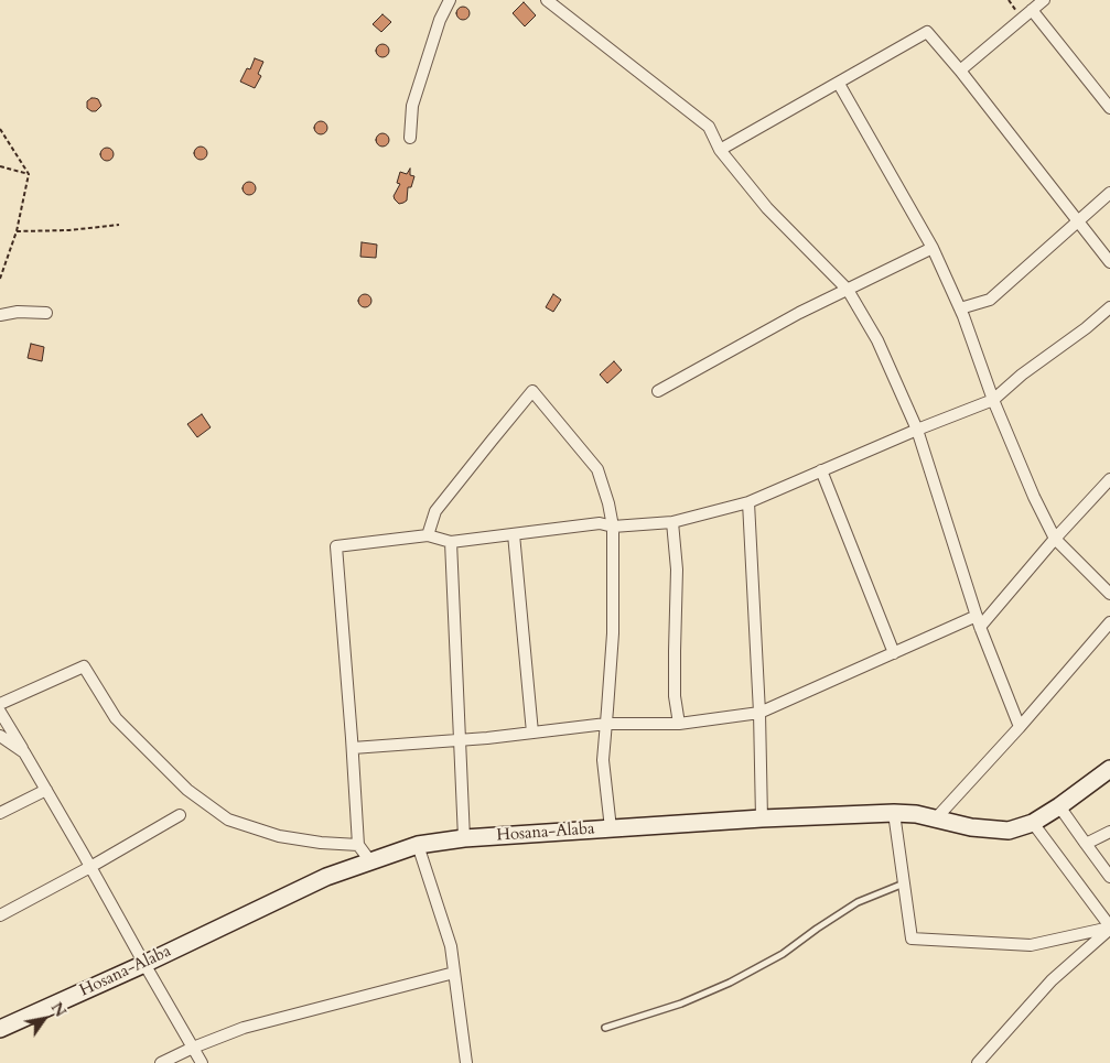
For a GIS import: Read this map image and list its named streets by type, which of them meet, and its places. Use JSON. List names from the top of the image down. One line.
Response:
{"streets":{"main road":["Hosana-Alaba"]},"north":"top right"}
